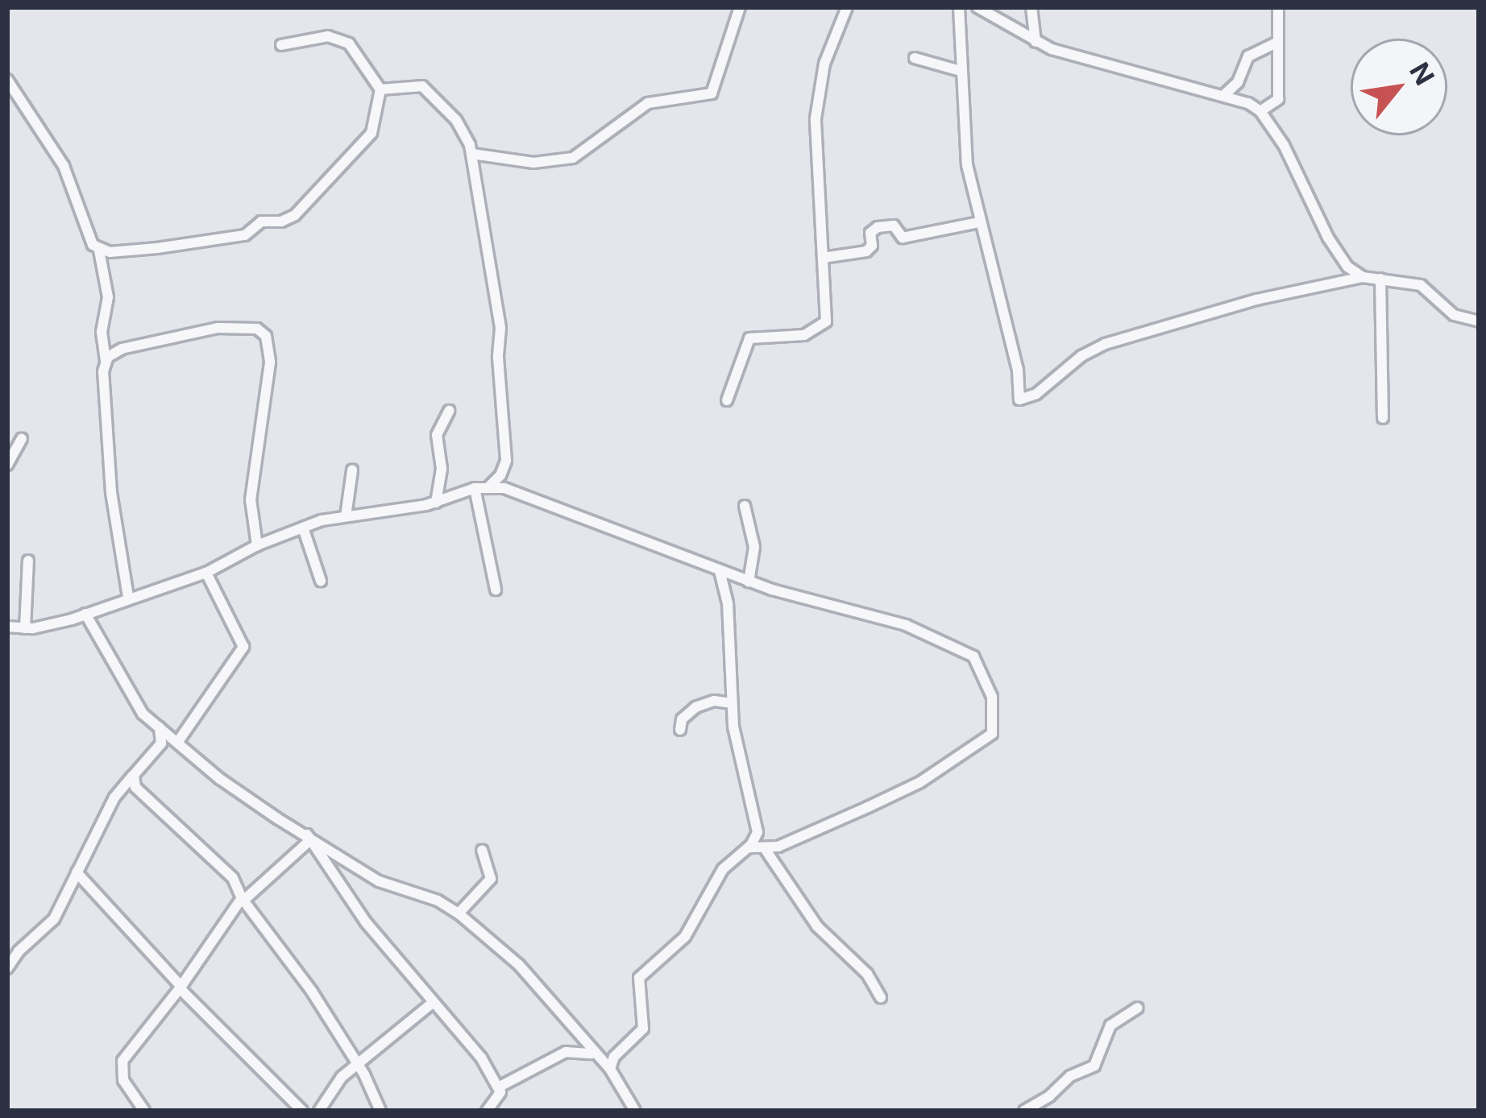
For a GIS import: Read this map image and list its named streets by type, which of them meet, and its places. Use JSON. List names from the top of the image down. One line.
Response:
{"north":"top right"}
